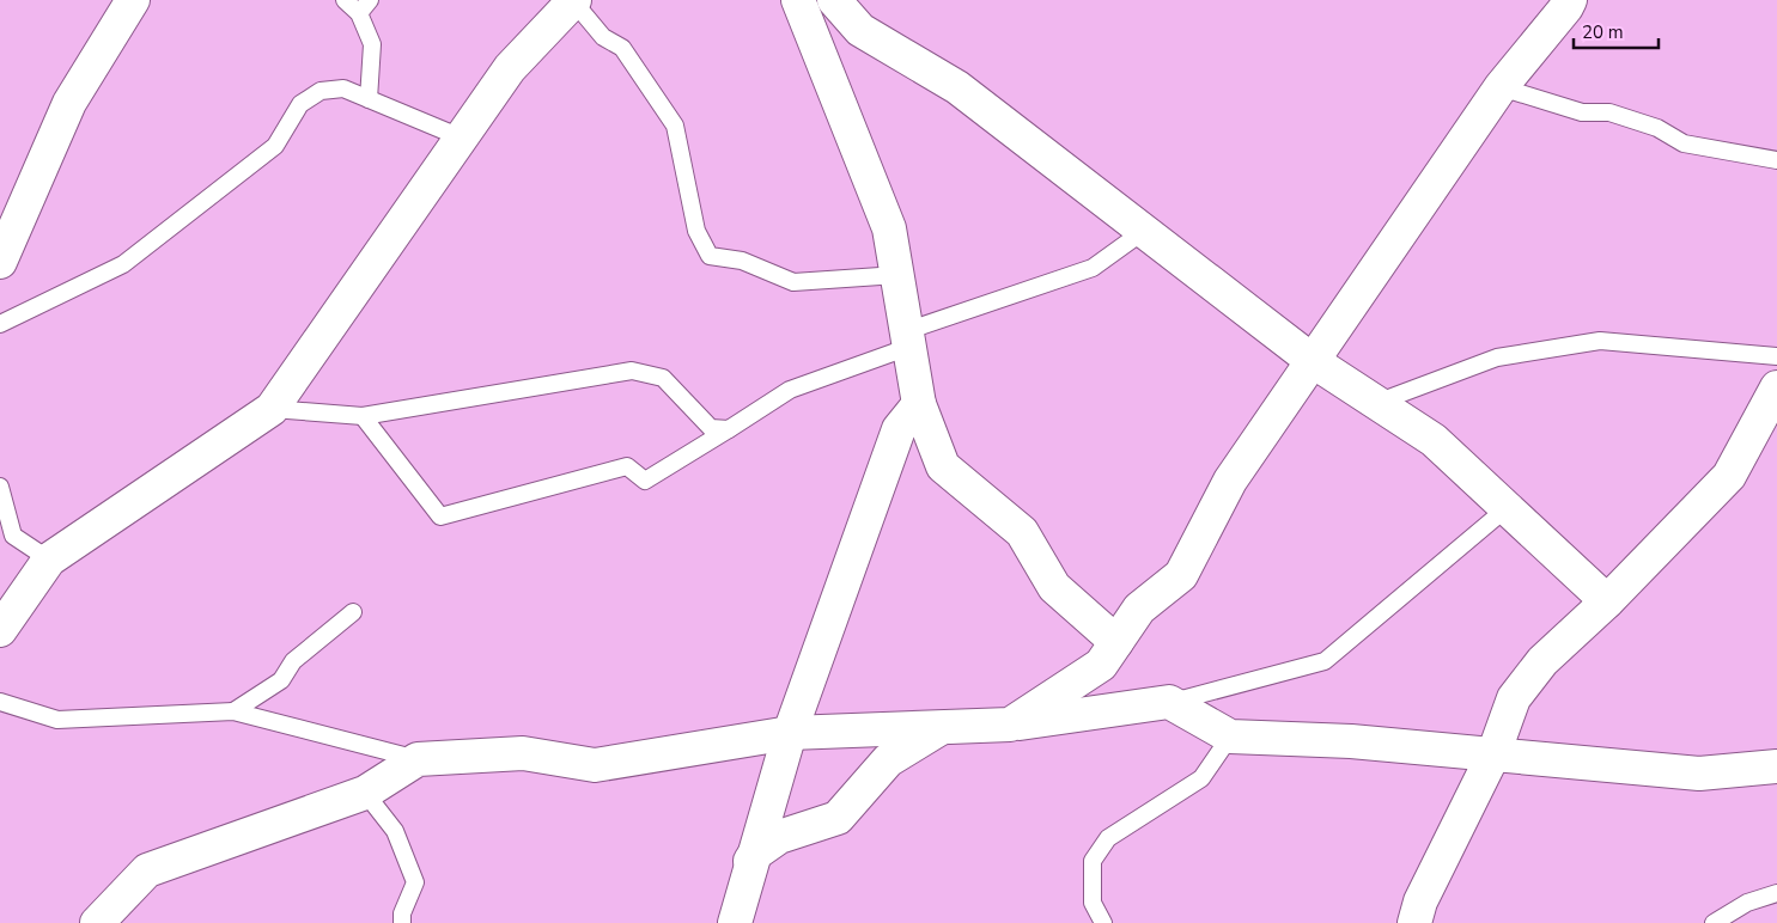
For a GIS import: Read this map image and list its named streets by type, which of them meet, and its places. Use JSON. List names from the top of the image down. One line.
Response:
{"scale_bar":"20 m"}
